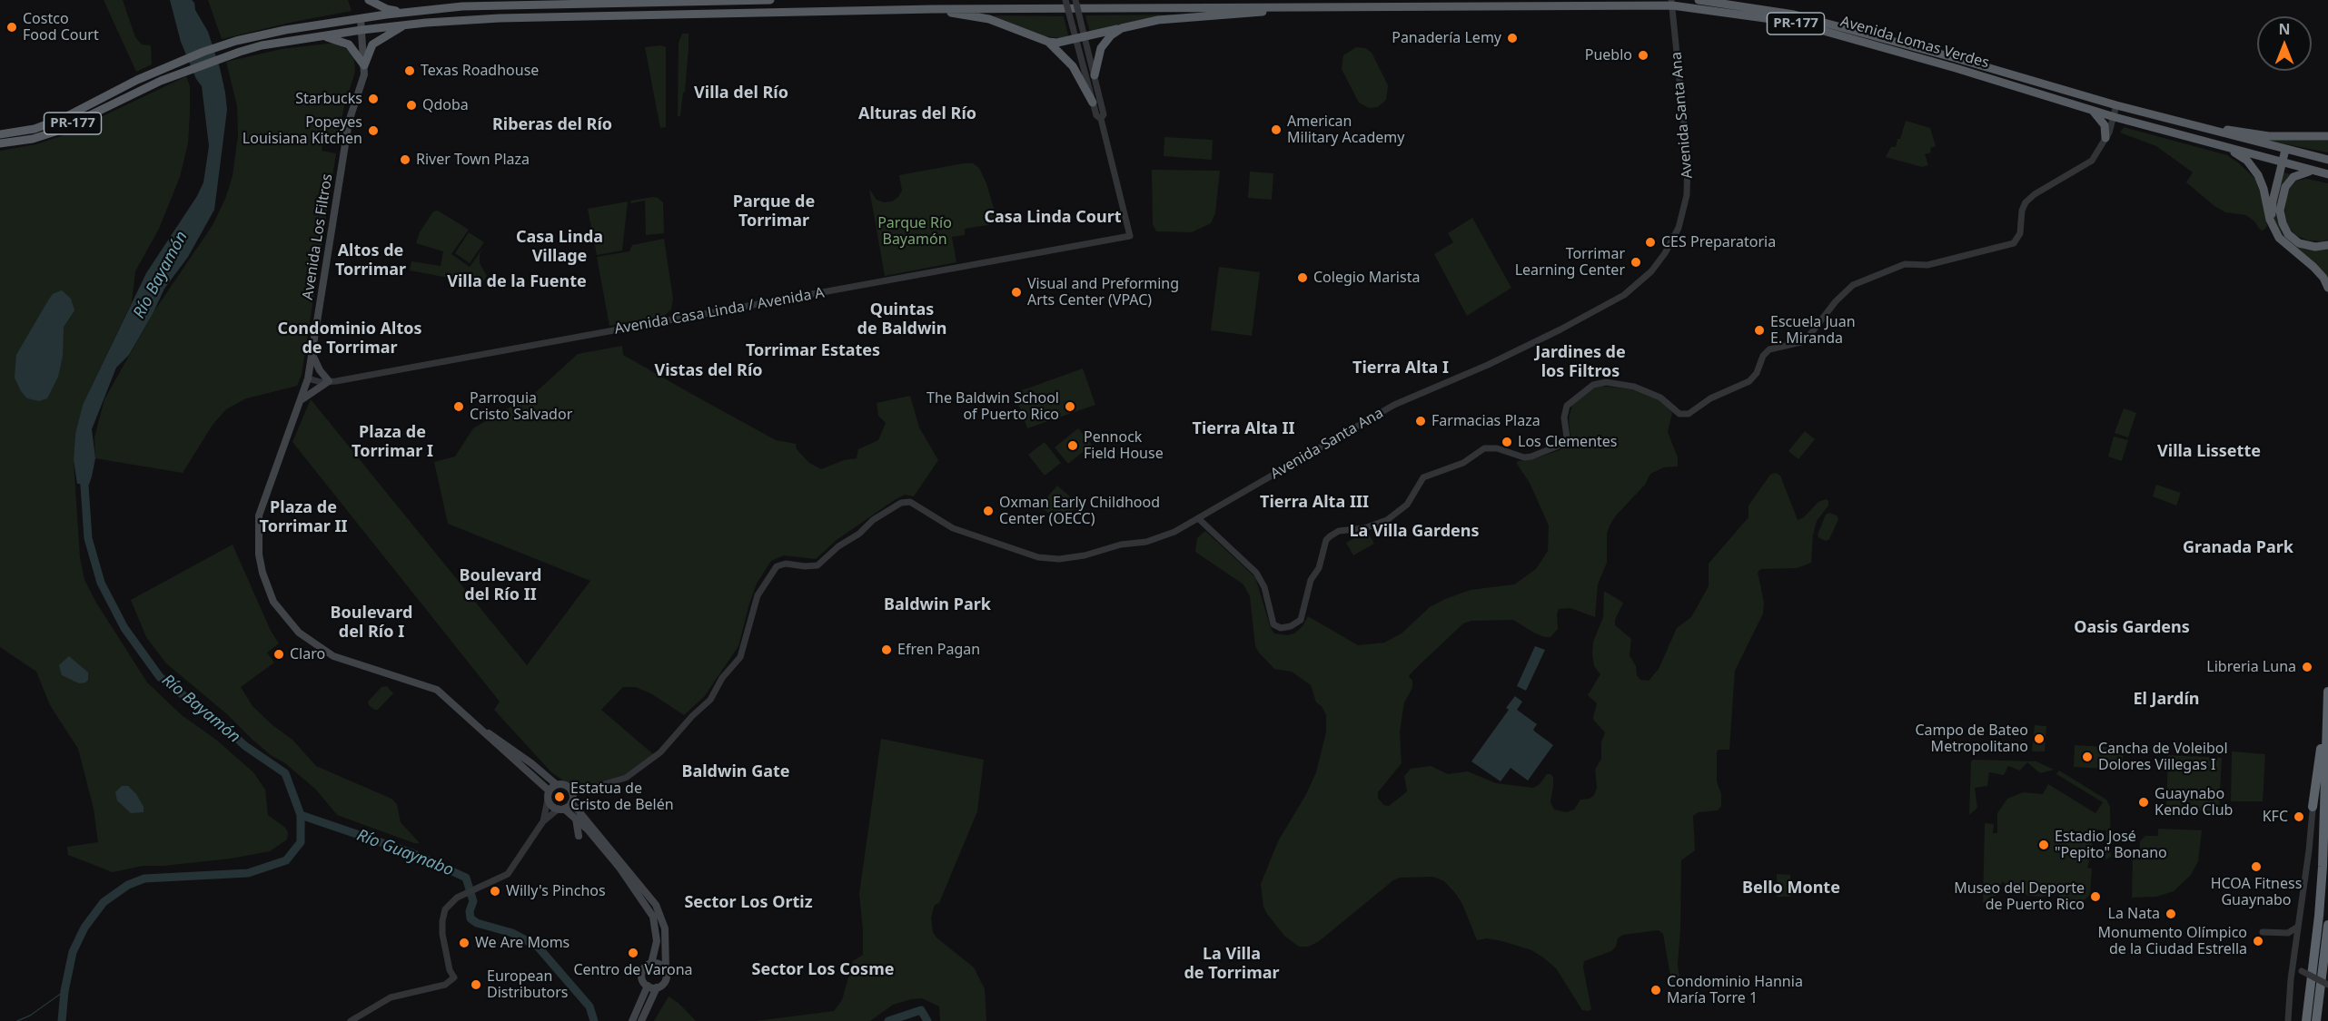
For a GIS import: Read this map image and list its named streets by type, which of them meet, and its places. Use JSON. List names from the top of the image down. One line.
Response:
{"streets":{"highway":["PR-177","Avenida Lomas Verdes"],"main road":["Avenida Los Filtros"],"street":["Avenida Santa Ana","Avenida Casa Linda / Avenida A"]},"crossings":[["PR-177","Avenida Los Filtros"],["Avenida Lomas Verdes","Avenida Santa Ana"],["Avenida Lomas Verdes","Avenida Los Filtros"],["Avenida Santa Ana","Avenida Los Filtros"],["Avenida Los Filtros","Avenida Casa Linda / Avenida A"]],"districts":["Villa del Río","Alturas del Río","Riberas del Río","Parque de Torrimar","Casa Linda Court","Casa Linda Village","Altos de Torrimar","Villa de la Fuente","Quintas de Baldwin","Condominio Altos de Torrimar","Torrimar Estates","Jardines de los Filtros","Tierra Alta I","Vistas del Río","Tierra Alta II","Plaza de Torrimar I","Villa Lissette","Tierra Alta III","Plaza de Torrimar II","La Villa Gardens","Granada Park","Boulevard del Río II","Baldwin Park","Boulevard del Río I","Oasis Gardens","El Jardín","Baldwin Gate","Bello Monte","Sector Los Ortiz","La Villa de Torrimar","Sector Los Cosme"],"water":["Río Bayamón","Río Guaynabo"],"parks":["Parque Río Bayamón"],"places":["Costco Food Court","Panadería Lemy","Pueblo","Texas Roadhouse","Starbucks","Qdoba","American Military Academy","Popeyes Louisiana Kitchen","River Town Plaza","CES Preparatoria","Torrimar Learning Center","Colegio Marista","Visual and Preforming Arts Center (VPAC)","Escuela Juan E. Miranda","Parroquia Cristo Salvador","The Baldwin School of Puerto Rico","Farmacias Plaza","Los Clementes","Pennock Field House","Oxman Early Childhood Center (OECC)","Efren Pagan","Claro","Libreria Luna","Campo de Bateo Metropolitano","Cancha de Voleibol Dolores Villegas I","Estatua de Cristo de Belén","Guaynabo Kendo Club","KFC","Estadio José \"Pepito\" Bonano","HCOA Fitness Guaynabo","Willy's Pinchos","Museo del Deporte de Puerto Rico","La Nata","Monumento Olímpico de la Ciudad Estrella","We Are Moms","Centro de Varona","European Distributors","Condominio Hannia María Torre 1"],"north":"top"}
